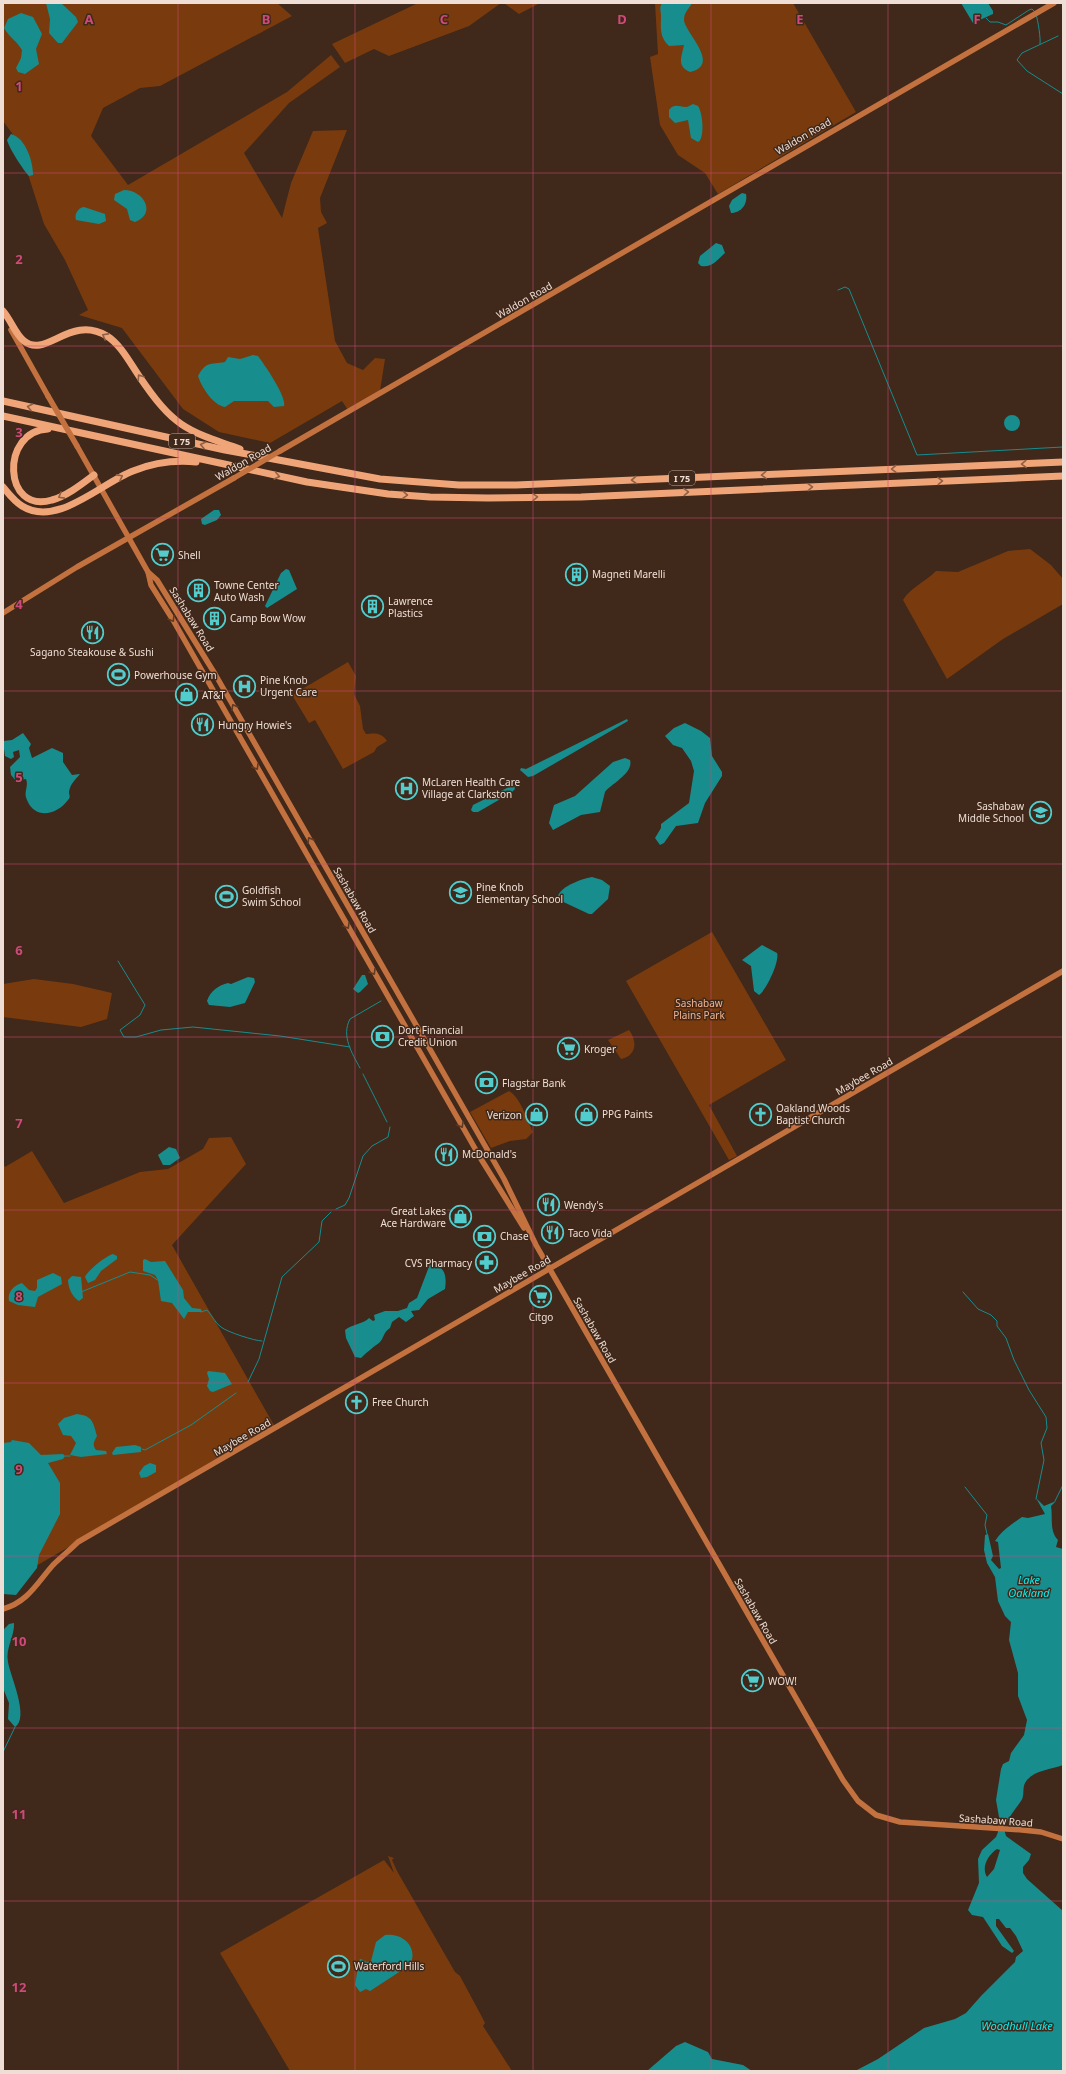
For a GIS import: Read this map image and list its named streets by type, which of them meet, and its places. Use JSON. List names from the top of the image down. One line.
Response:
{"streets":{"highway":["I 75"],"main road":["Waldon Road","Sashabaw Road","Maybee Road"]},"crossings":[["Waldon Road","Sashabaw Road"],["Sashabaw Road","Maybee Road"]],"water":["Lake Oakland","Woodhull Lake"],"parks":["Sashabaw Plains Park"],"places":{"supermarket":["Shell","Kroger","Citgo","WOW!"],"building":["Magneti Marelli","Towne Center Auto Wash","Lawrence Plastics","Camp Bow Wow"],"restaurant":["Sagano Steakouse & Sushi","Hungry Howie's","McDonald's","Wendy's","Taco Vida"],"sports":["Powerhouse Gym","Goldfish Swim School","Waterford Hills"],"hospital":["Pine Knob Urgent Care","McLaren Health Care Village at Clarkston"],"shop":["AT&T","PPG Paints","Verizon","Great Lakes Ace Hardware"],"school or university":["Sashabaw Middle School","Pine Knob Elementary School"],"bank":["Dort Financial Credit Union","Flagstar Bank","Chase"],"church":["Oakland Woods Baptist Church","Free Church"],"pharmacy":["CVS Pharmacy"]},"grid":{"columns":["A","B","C","D","E","F"],"rows":["1","2","3","4","5","6","7","8","9","10","11","12"]}}
